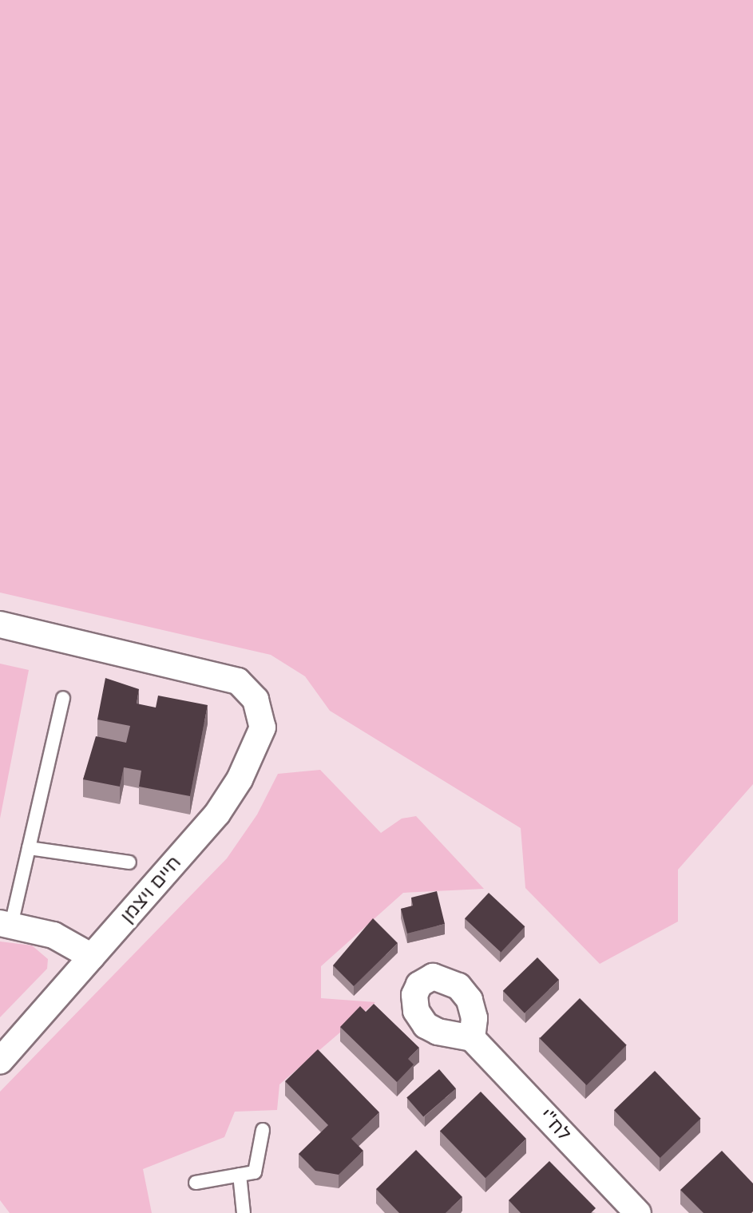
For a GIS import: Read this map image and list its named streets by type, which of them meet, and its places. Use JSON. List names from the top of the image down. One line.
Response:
{"streets":{"street":["חיים ויצמן","לח\"י"]}}
